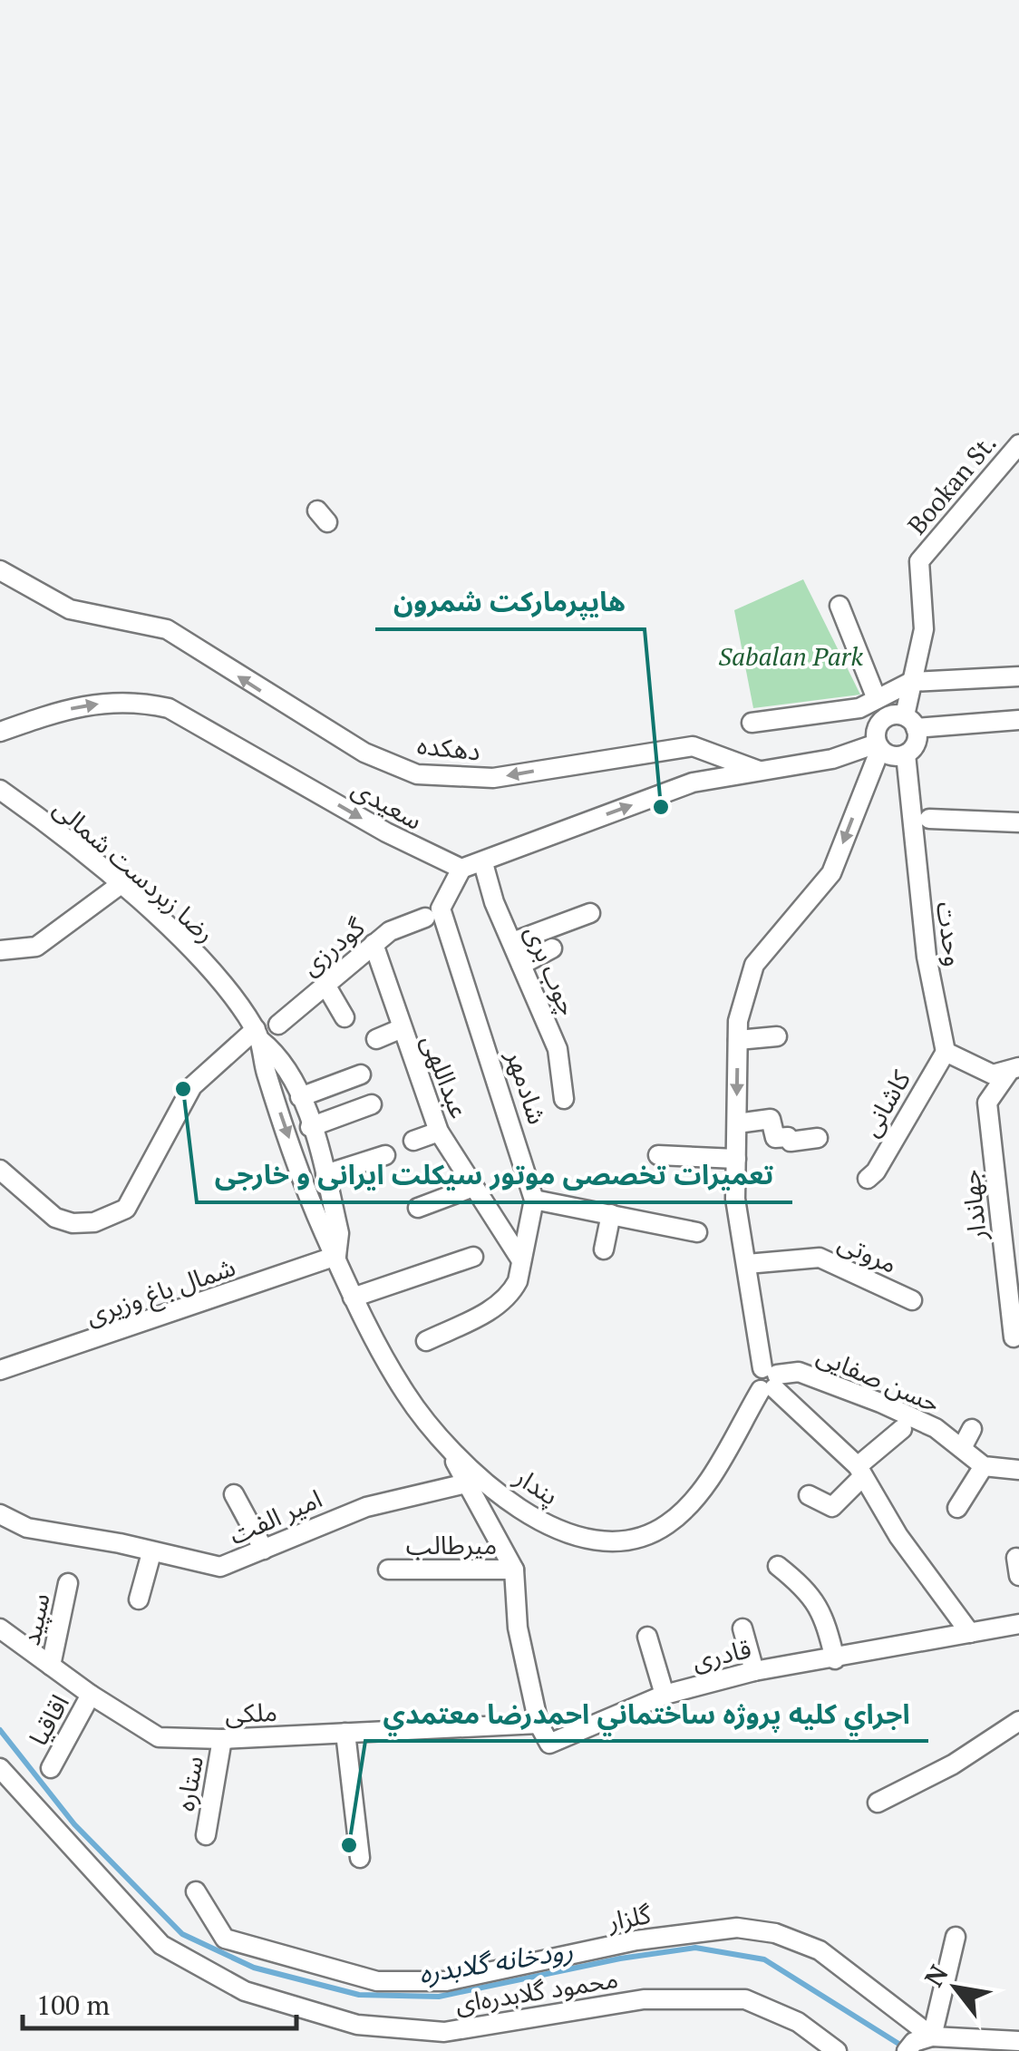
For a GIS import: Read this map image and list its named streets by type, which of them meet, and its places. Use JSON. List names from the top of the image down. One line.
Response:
{"streets":{"street":["Bookan St.","دهکده","سعیدی","رضا زبردست شمالی","وحدت","گودرزی","چوب بری","عبداللهی","شادمهر","کاشانی","جهاندار","مروتی","شمال باغ وزیری","حسن صفایی","پندار","امیر الفت","میرطالب","سپید","قادری","ملکی","اقاقیا","ستاره","گلزار","محمود گلابدره‌ای"]},"crossings":[["Bookan St.","وحدت"],["رضا زبردست شمالی","شمال باغ وزیری"],["رضا زبردست شمالی","پندار"],["وحدت","کاشانی"],["گودرزی","عبداللهی"],["گودرزی","شادمهر"],["عبداللهی","شادمهر"],["شمال باغ وزیری","پندار"],["حسن صفایی","پندار"],["سپید","ملکی"],["قادری","ملکی"],["ملکی","اقاقیا"],["ملکی","ستاره"]],"one_way":["دهکده","سعیدی"],"water":["رودخانه گلابدره"],"parks":["Sabalan Park"],"places":["هایپرمارکت شمرون","تعمیرات تخصصی موتور سیکلت ایرانی و خارجی","اجراي كليه پروژه ساختماني احمدرضا معتمدي"],"scale_bar":"100 m","north":"top left"}
